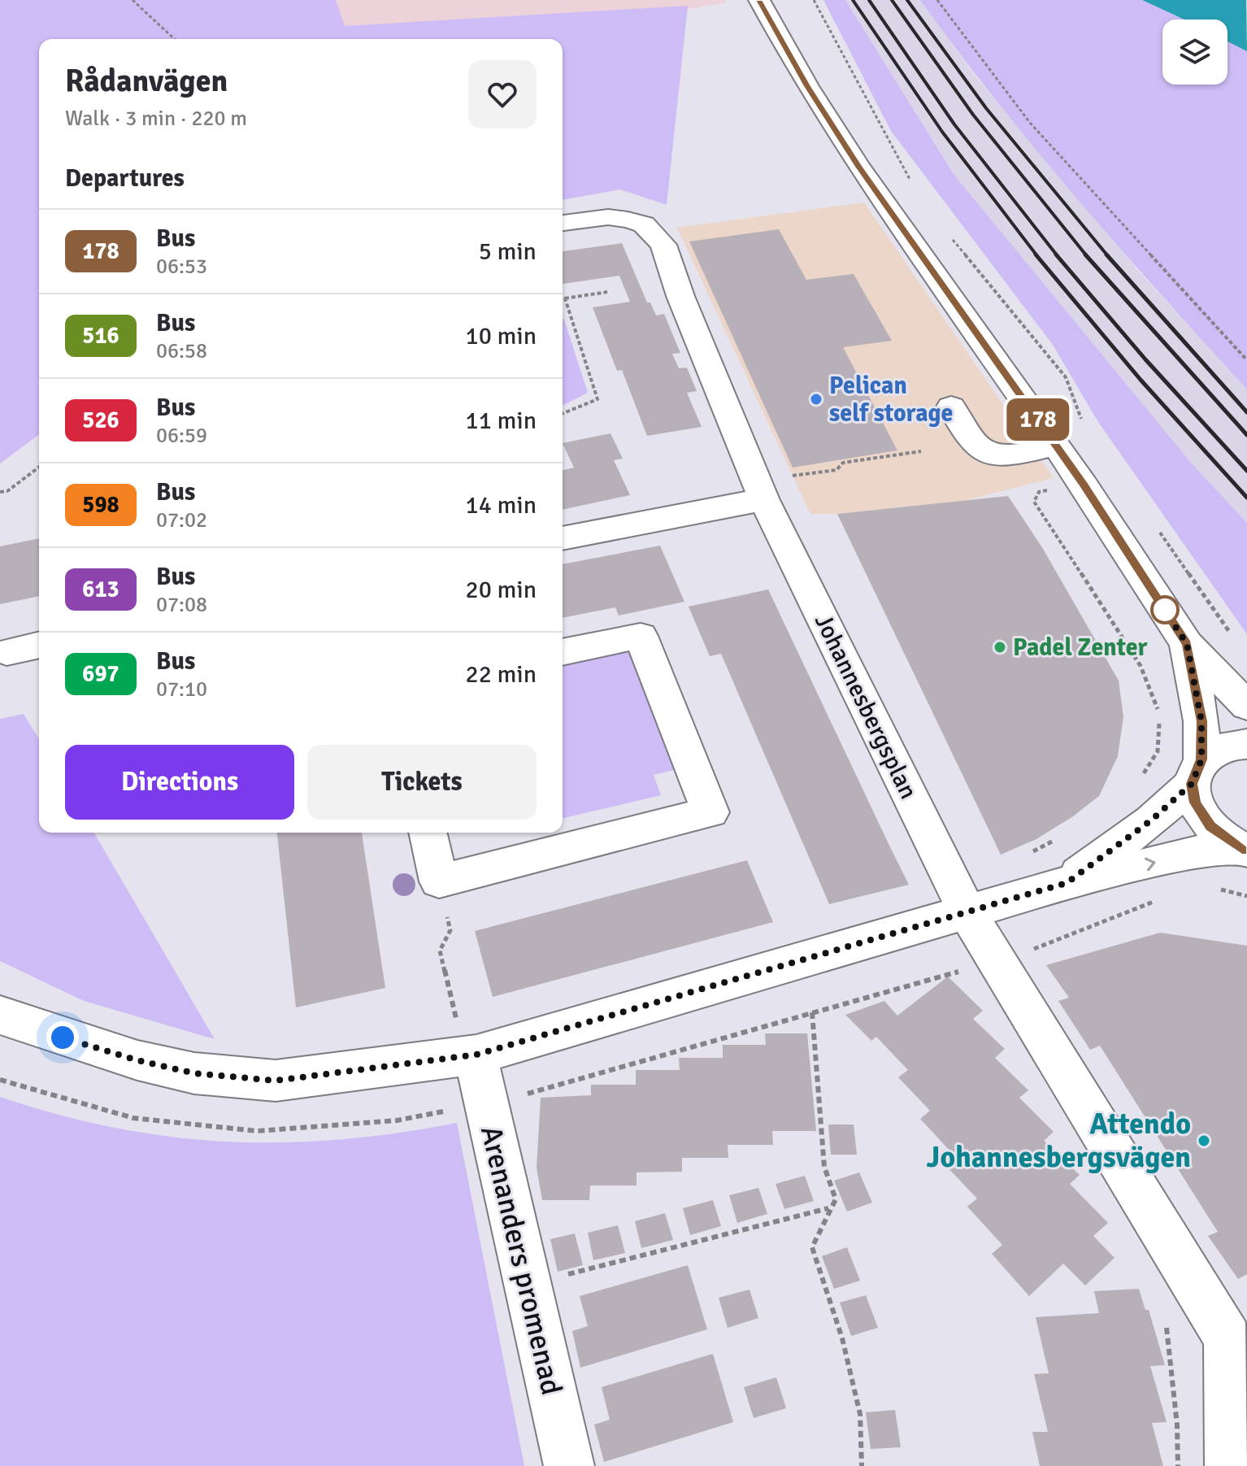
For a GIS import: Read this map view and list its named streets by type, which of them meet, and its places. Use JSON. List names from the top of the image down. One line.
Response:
{"streets":{"street":["Johannesbergsplan","Arenanders promenad"]},"places":["Pelican self storage","Padel Zenter","Attendo Johannesbergsvägen"],"lines":["bus line 178"],"page":{"on_map":"178","heading":[["Rådanvägen","Walk · 3 min · 220 m"],"Departures"],"list":[{"mark":"178","name":"Bus","note":"06:53","value":"5 min"},{"mark":"516","name":"Bus","note":"06:58","value":"10 min"},{"mark":"526","name":"Bus","note":"06:59","value":"11 min"},{"mark":"598","name":"Bus","note":"07:02","value":"14 min"},{"mark":"613","name":"Bus","note":"07:08","value":"20 min"},{"mark":"697","name":"Bus","note":"07:10","value":"22 min"}],"buttons":["Directions","Tickets"]}}
